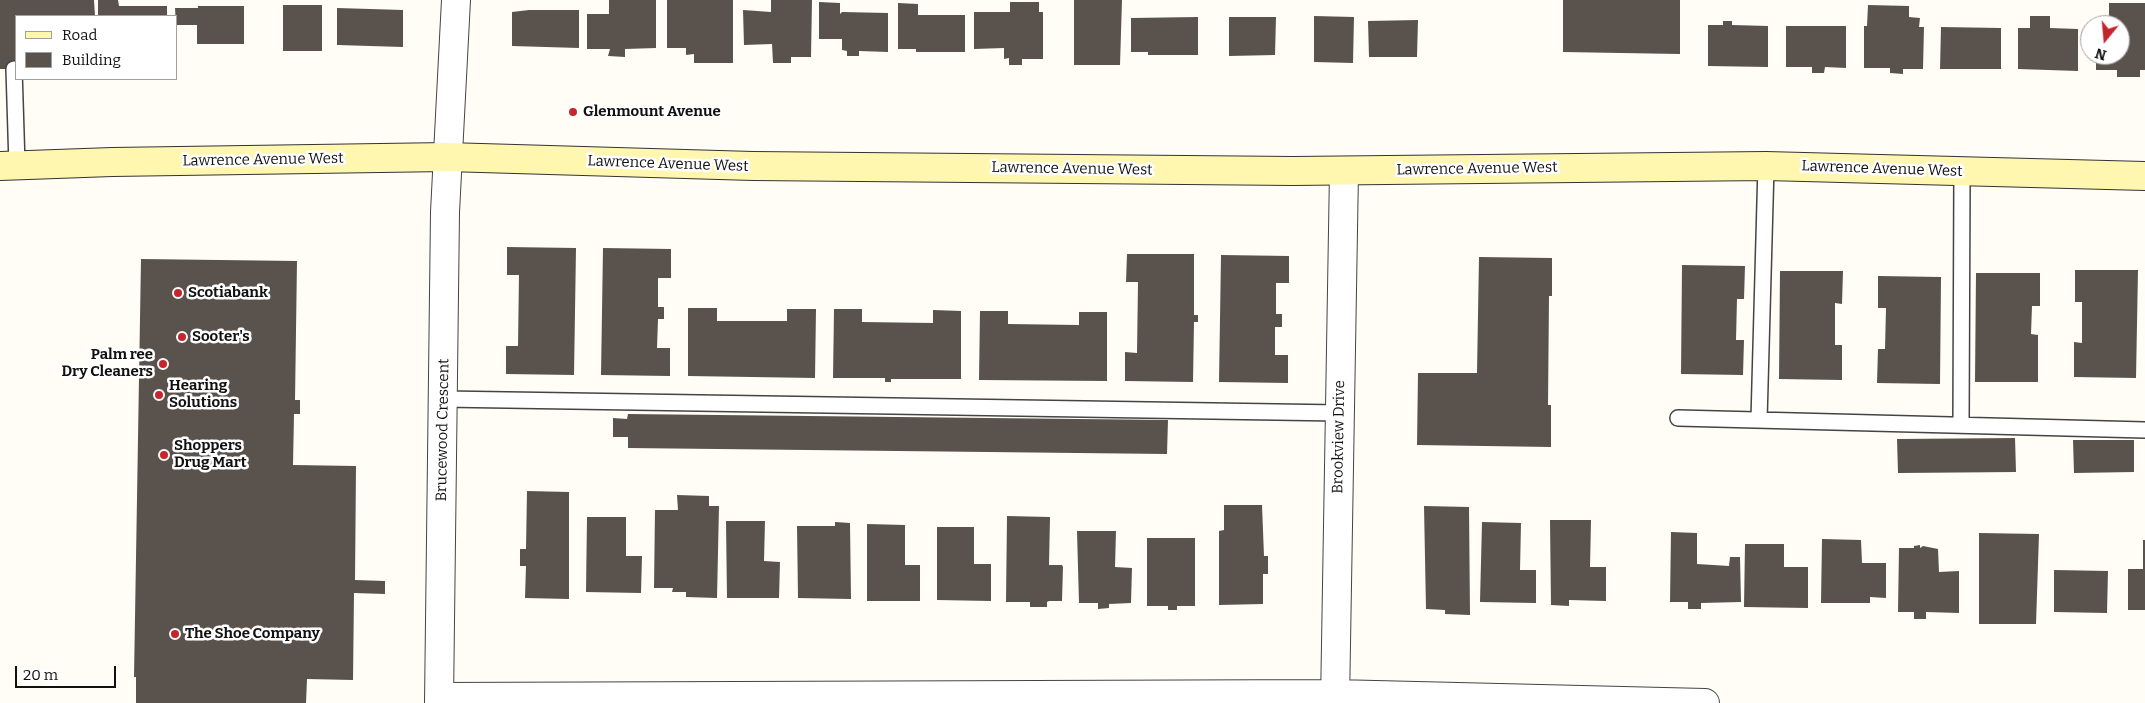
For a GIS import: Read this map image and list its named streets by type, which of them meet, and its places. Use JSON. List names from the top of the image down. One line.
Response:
{"streets":{"main road":["Lawrence Avenue West"],"street":["Brucewood Crescent","Brookview Drive"]},"crossings":[["Lawrence Avenue West","Brucewood Crescent"],["Lawrence Avenue West","Brookview Drive"]],"places":["Glenmount Avenue","Scotiabank","Sooter's","Palm ree Dry Cleaners","Hearing Solutions","Shoppers Drug Mart","The Shoe Company"],"legend":["Road","Building"],"scale_bar":"20 m","north":"bottom"}
